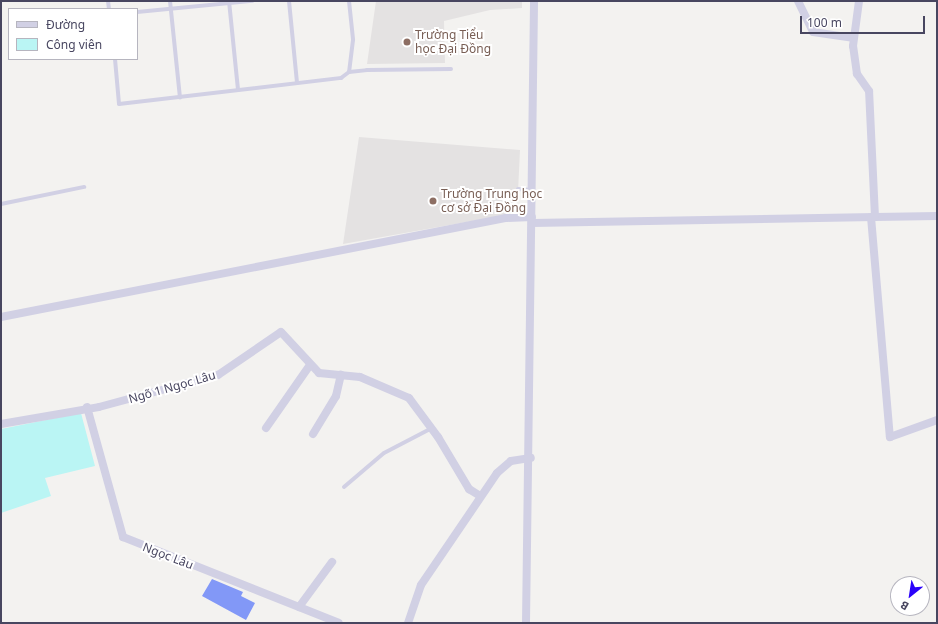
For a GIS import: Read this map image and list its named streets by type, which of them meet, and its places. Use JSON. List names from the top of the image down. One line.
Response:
{"streets":{"street":["Ngõ 1 Ngọc Lâu","Ngọc Lâu"]},"crossings":[["Ngõ 1 Ngọc Lâu","Ngọc Lâu"]],"places":["Trường Tiểu học Đại Đồng","Trường Trung học cơ sở Đại Đồng"],"legend":["Đường","Công viên"],"scale_bar":"100 m","north":"bottom left"}
